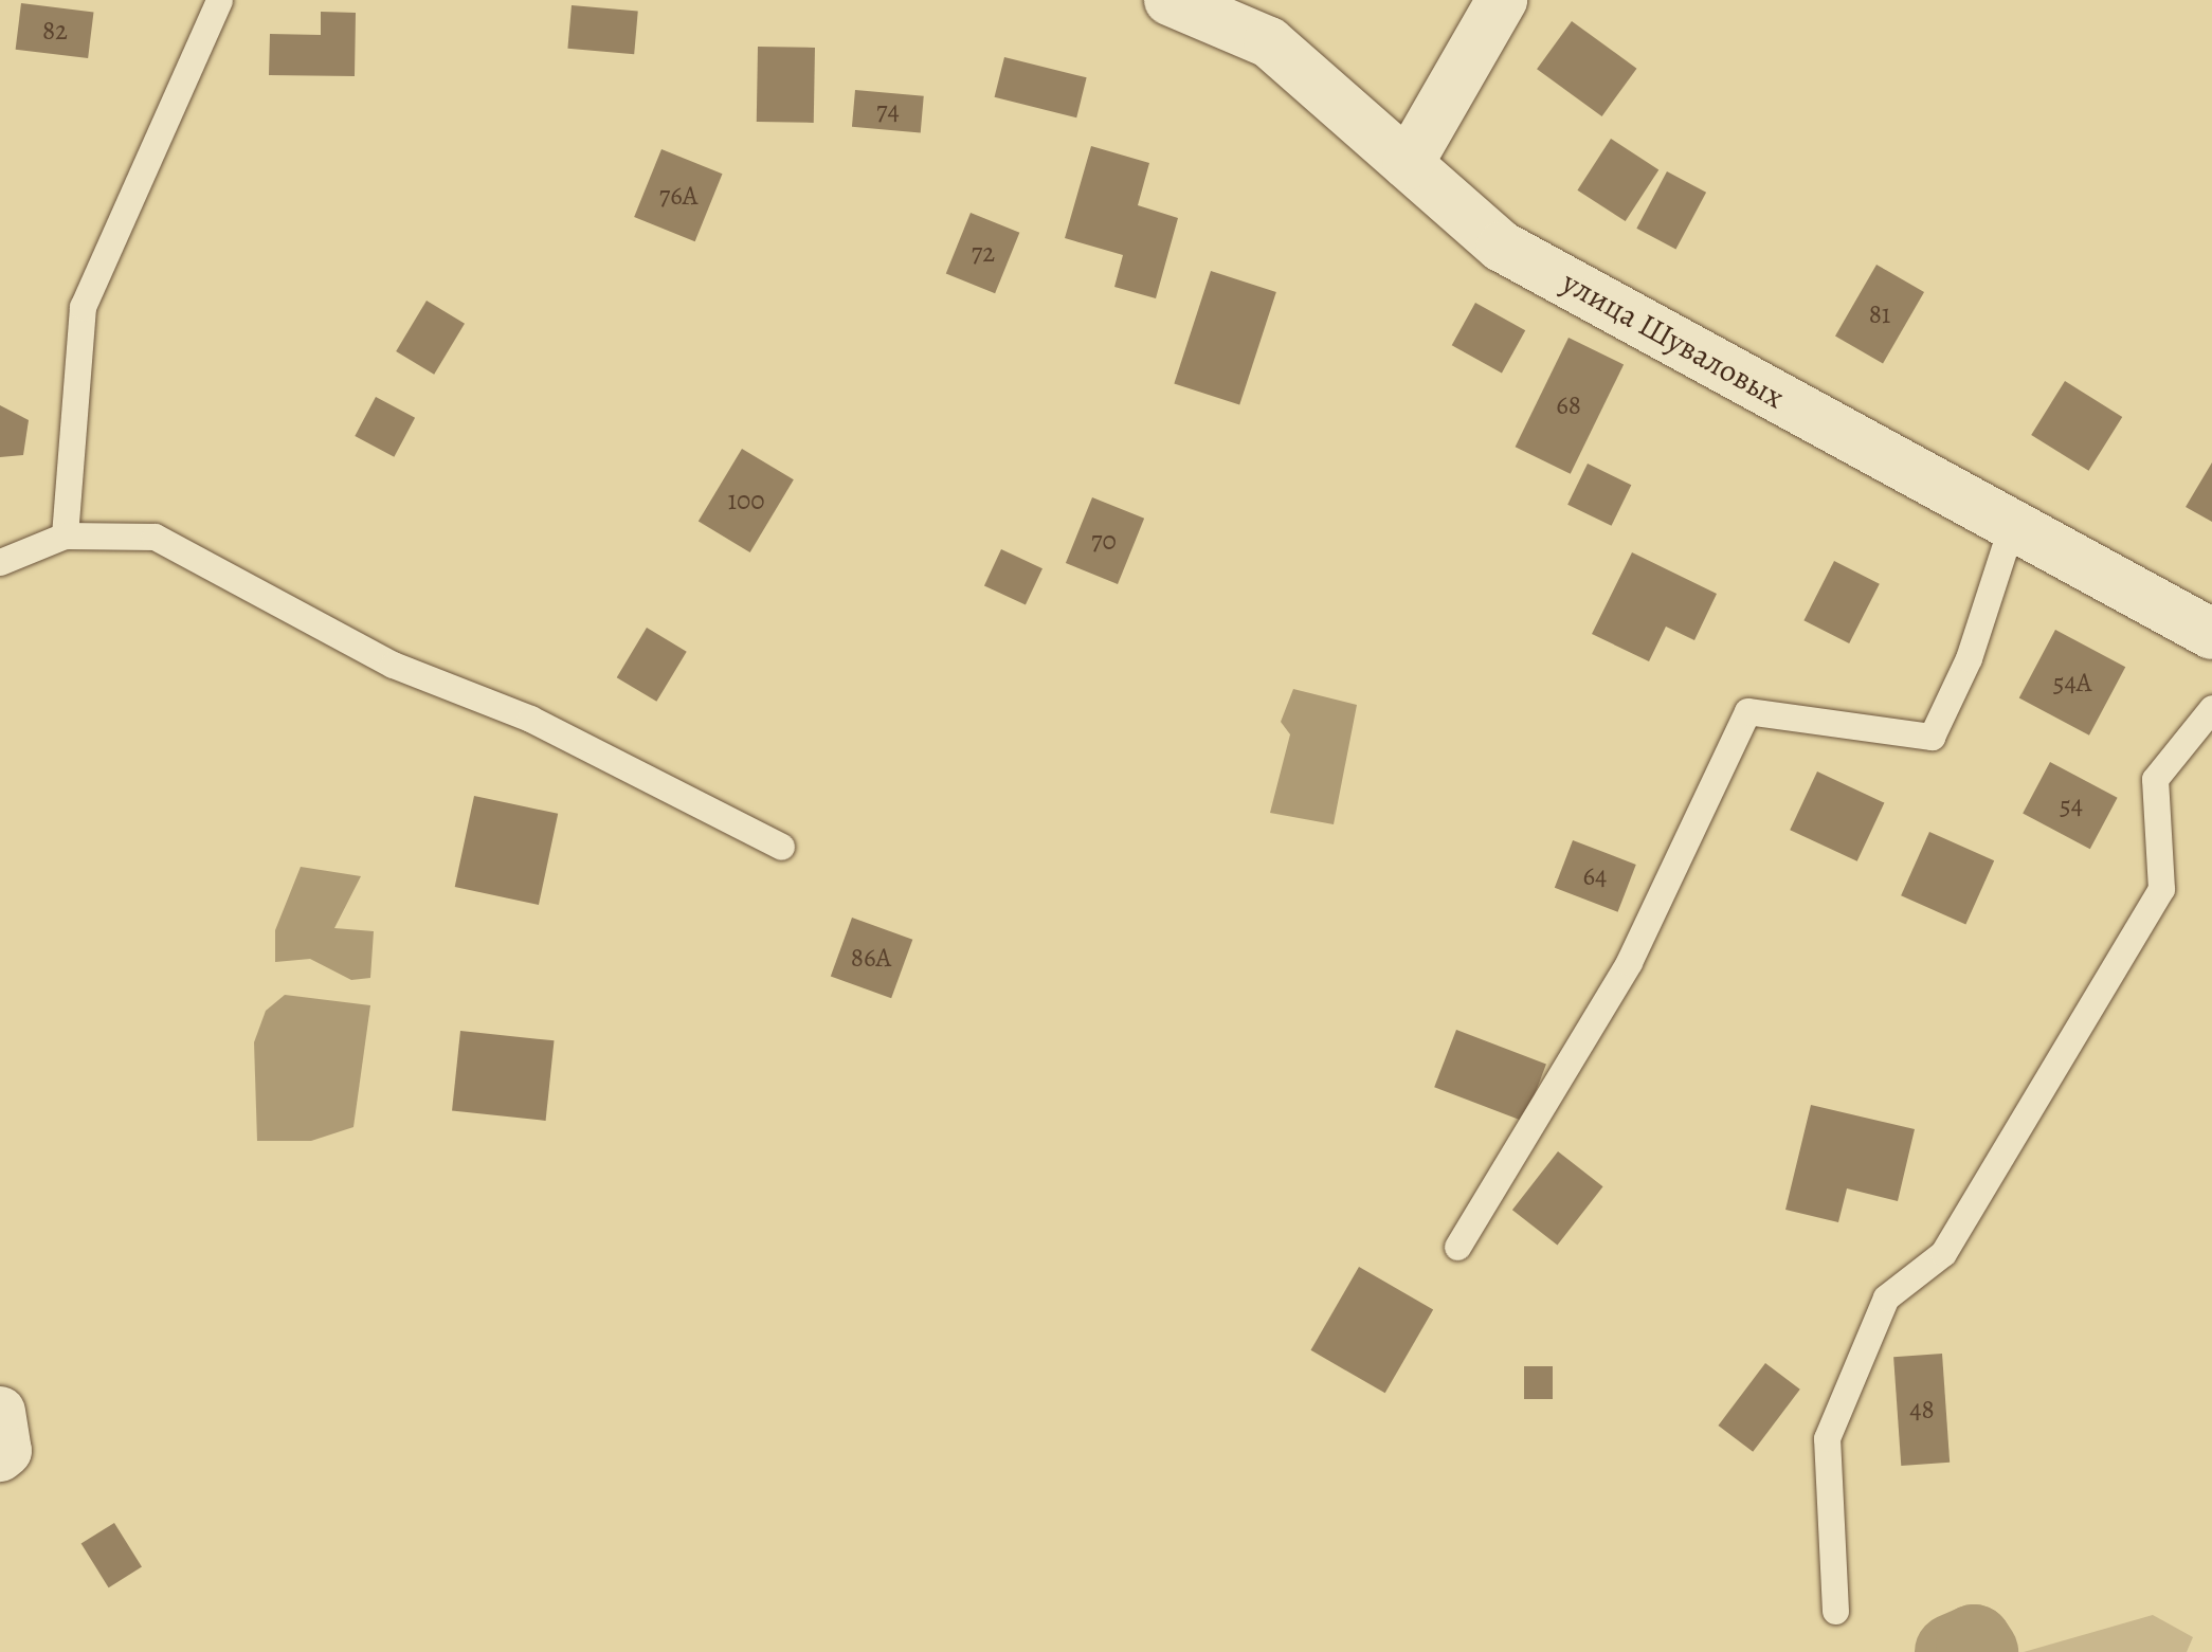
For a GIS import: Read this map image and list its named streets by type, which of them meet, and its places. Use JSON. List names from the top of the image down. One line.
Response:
{"streets":{"street":["улица Шуваловых"]},"house_numbers":["82","74","76А","72","81","68","100","70","54А","54","64","86А","48"]}
